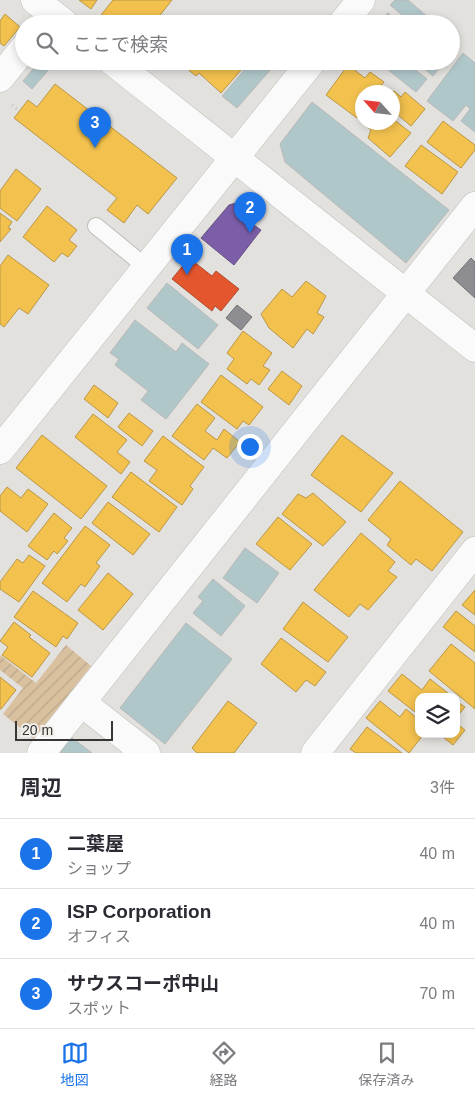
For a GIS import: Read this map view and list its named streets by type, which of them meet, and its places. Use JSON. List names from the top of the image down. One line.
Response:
{"scale_bar":"20 m","north":"top left","page":{"search":"ここで検索","pins":["3","2","1"],"scale":"20 m","heading":["周辺","3件"],"list":[{"mark":"1","name":"二葉屋","note":"ショップ","value":"40 m"},{"mark":"2","name":"ISP Corporation","note":"オフィス","value":"40 m"},{"mark":"3","name":"サウスコーポ中山","note":"スポット","value":"70 m"}],"nav":["地図","経路","保存済み"]}}
